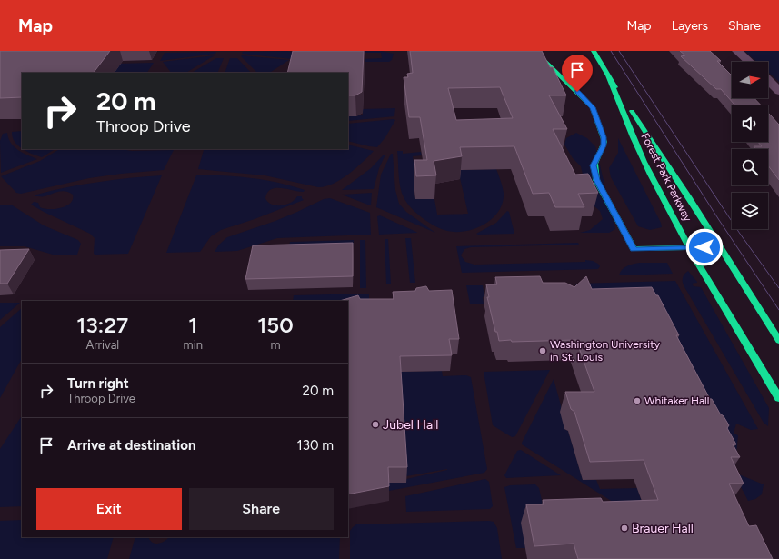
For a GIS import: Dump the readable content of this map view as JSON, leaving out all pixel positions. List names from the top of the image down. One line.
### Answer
{"streets":{"main road":["Forest Park Parkway"]},"places":["Washington University in St. Louis","Whitaker Hall","Jubel Hall","Brauer Hall"],"north":"right","page":{"header":"Map","nav":["Map","Layers","Share"],"turn":["20 m","Throop Drive"],"eta":["13:27","Arrival","1","min","150","m"],"list":[{"name":"Turn right","note":"Throop Drive","value":"20 m"},{"name":"Arrive at destination","value":"130 m"}],"buttons":["Exit","Share"]}}
